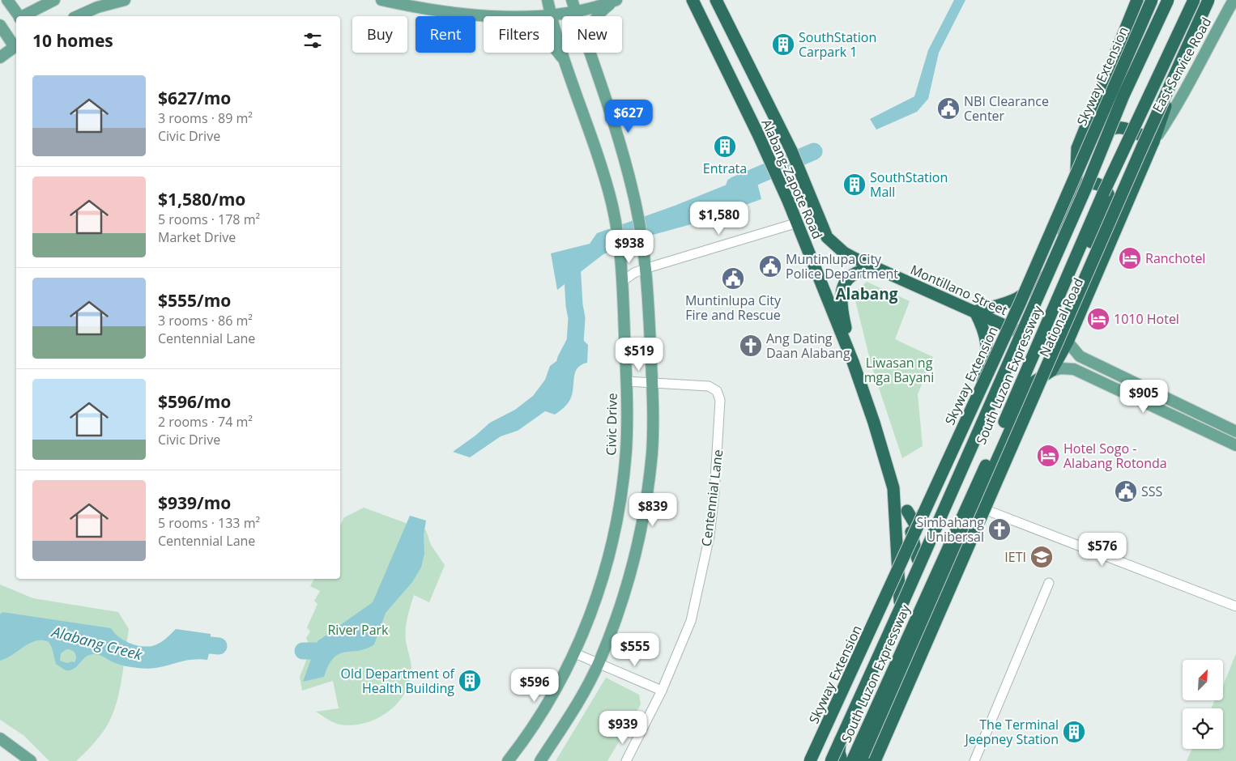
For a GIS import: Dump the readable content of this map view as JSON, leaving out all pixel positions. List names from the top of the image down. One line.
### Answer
{"streets":{"highway":["Skyway Extension","Alabang-Zapote Road","Montillano Street","National Road","South Luzon Expressway"],"main road":["East Service Road","Civic Drive"],"street":["Centennial Lane"]},"crossings":[["East Service Road","National Road"],["Alabang-Zapote Road","Montillano Street"],["Civic Drive","Centennial Lane"]],"districts":["Alabang"],"water":["Alabang Creek"],"parks":["Liwasan ng mga Bayani","River Park"],"places":{"building":["SouthStation Carpark 1","Entrata","SouthStation Mall","Old Department of Health Building","The Terminal Jeepney Station"],"public building":["NBI Clearance Center","Muntinlupa City Police Department","Muntinlupa City Fire and Rescue","SSS"],"hotel":["Ranchotel","1010 Hotel","Hotel Sogo - Alabang Rotonda"],"church":["Ang Dating Daan Alabang","Simbahang Unibersal"],"school or university":["IETI"]},"north":"top right","page":{"chip":["Buy","Rent","Filters","New"],"heading":"10 homes","list":[{"name":"$627/mo","note":"3 rooms · 89 m² · Civic Drive"},{"name":"$1,580/mo","note":"5 rooms · 178 m² · Market Drive"},{"name":"$555/mo","note":"3 rooms · 86 m² · Centennial Lane"},{"name":"$596/mo","note":"2 rooms · 74 m² · Civic Drive"},{"name":"$939/mo","note":"5 rooms · 133 m² · Centennial Lane"}],"price":["$627","$1,580","$938","$519","$905","$839","$576","$555","$596","$939"]}}
